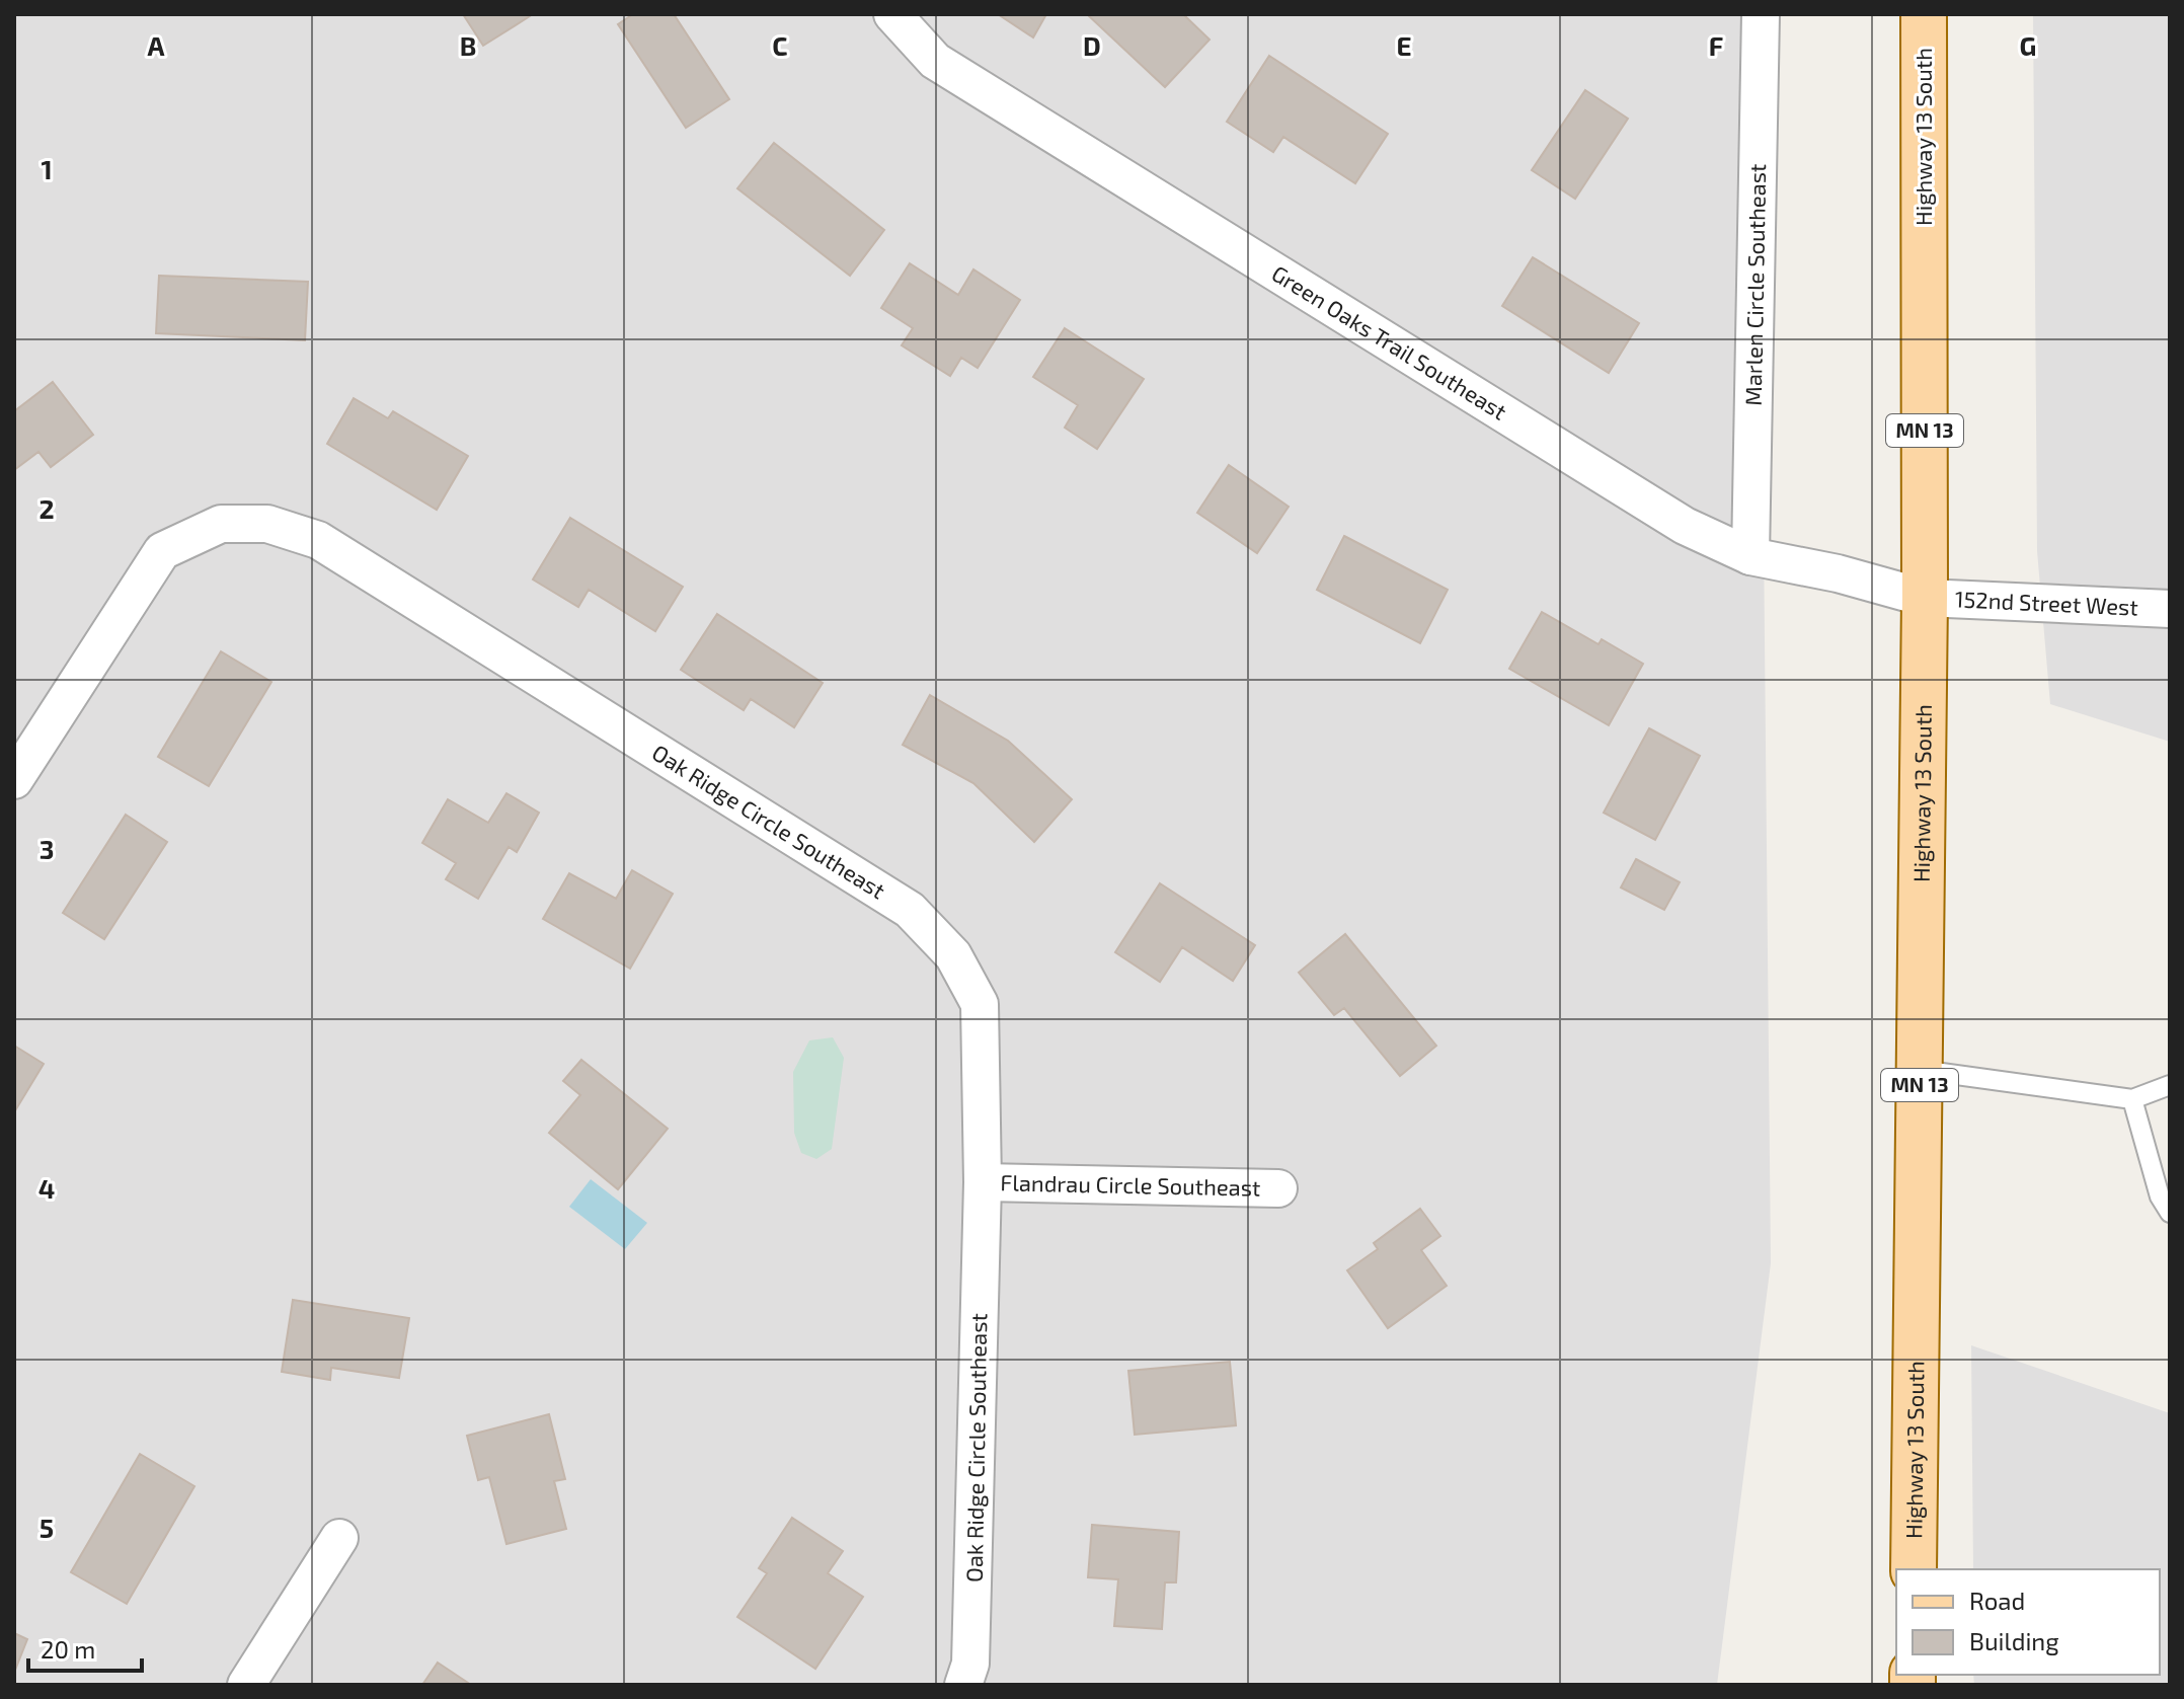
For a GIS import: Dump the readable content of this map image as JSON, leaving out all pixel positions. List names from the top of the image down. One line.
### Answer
{"streets":{"main road":["Highway 13 South","MN 13"],"street":["Marlen Circle Southeast","Green Oaks Trail Southeast","152nd Street West","Oak Ridge Circle Southeast","Flandrau Circle Southeast"]},"crossings":[["Highway 13 South","Green Oaks Trail Southeast"],["Highway 13 South","152nd Street West"],["Marlen Circle Southeast","Green Oaks Trail Southeast"],["Green Oaks Trail Southeast","152nd Street West"],["Oak Ridge Circle Southeast","Flandrau Circle Southeast"]],"legend":["Road","Building"],"scale_bar":"20 m","grid":{"columns":["A","B","C","D","E","F","G"],"rows":["1","2","3","4","5"]}}
